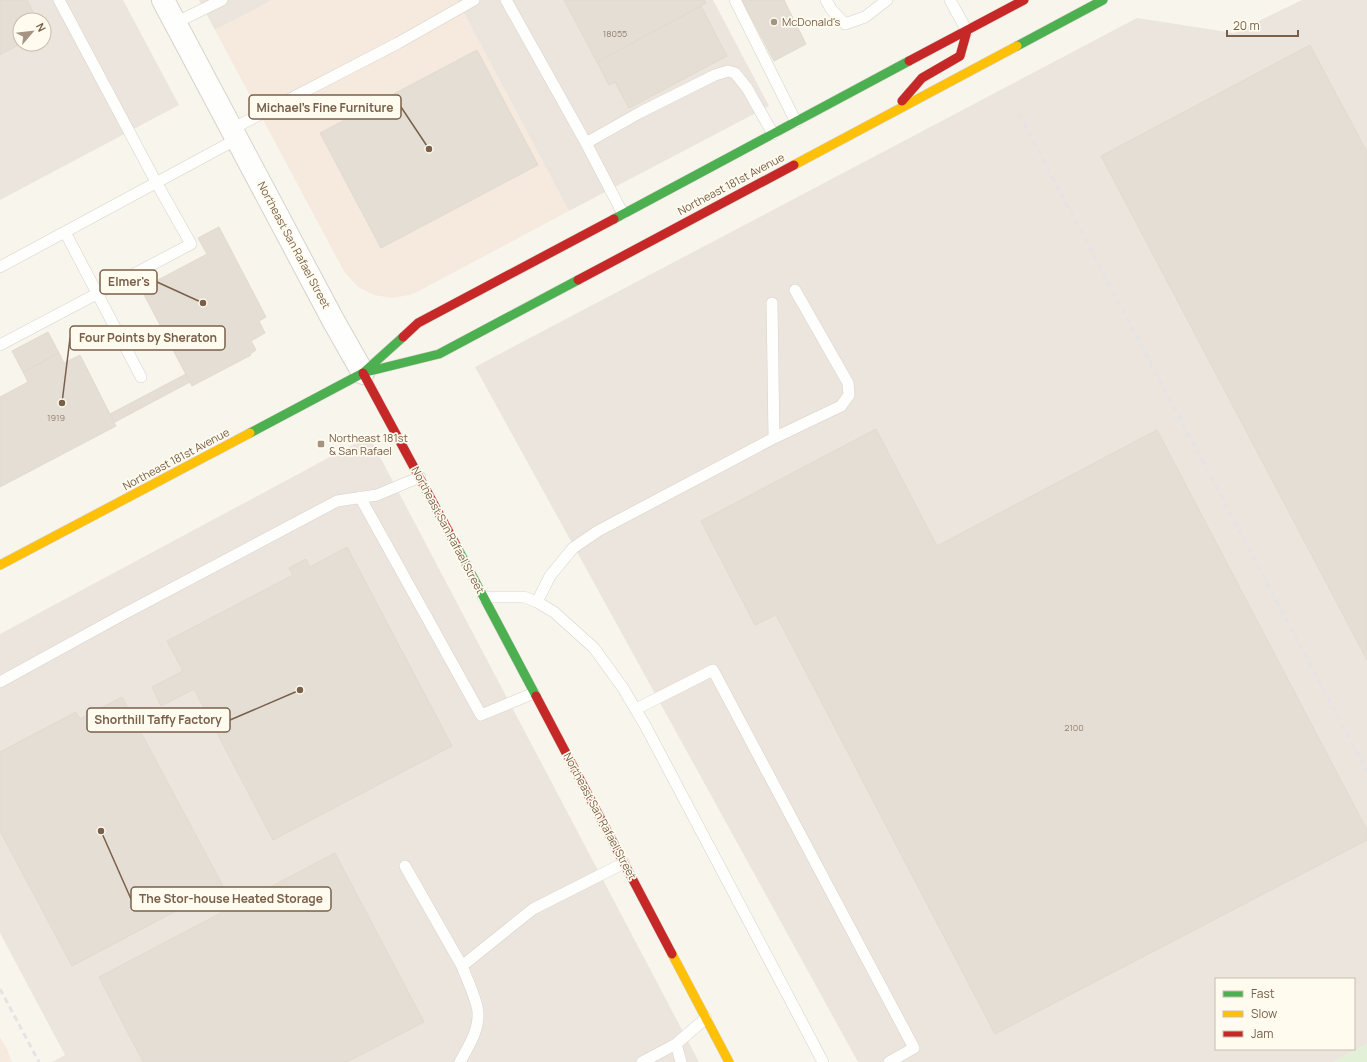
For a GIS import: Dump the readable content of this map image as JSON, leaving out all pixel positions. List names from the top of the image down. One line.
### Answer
{"streets":{"main road":["Northeast 181st Avenue","Northeast San Rafael Street"]},"crossings":[["Northeast 181st Avenue","Northeast San Rafael Street"]],"places":{"other":["McDonald's","Michael's Fine Furniture","Elmer's","Four Points by Sheraton","Shorthill Taffy Factory","The Stor-house Heated Storage"],"transit":["Northeast 181st & San Rafael"]},"house_numbers":["18055","1919","2100"],"legend":["Fast","Slow","Jam"],"scale_bar":"20 m","north":"top right"}
